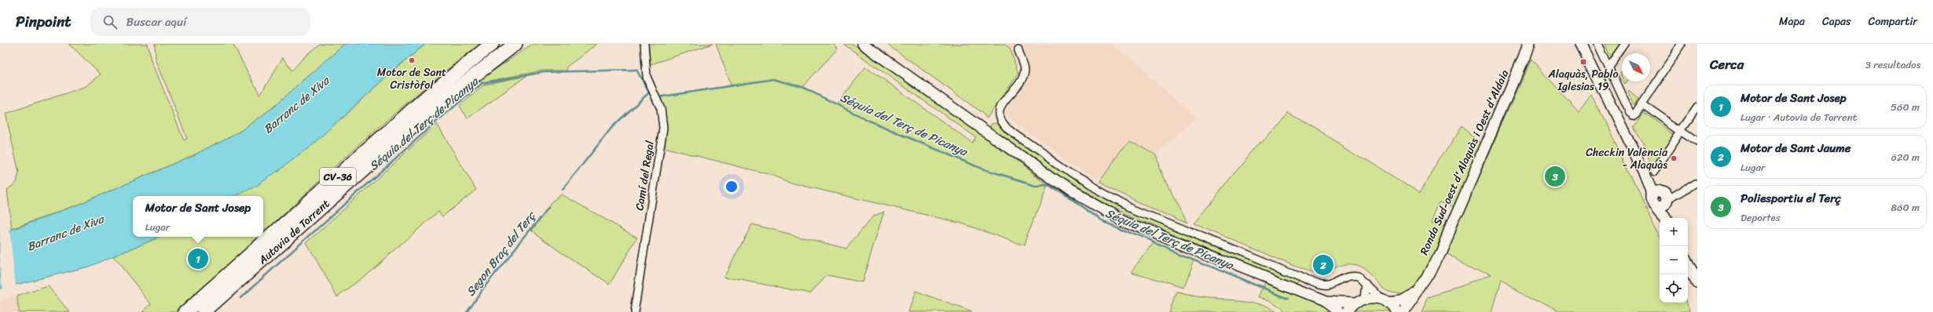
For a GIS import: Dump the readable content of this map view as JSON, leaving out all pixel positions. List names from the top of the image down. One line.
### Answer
{"streets":{"highway":["CV-36","Autovia de Torrent"],"main road":["Ronda Sud-oest d'Alaquàs i Oest d'Aldaia"],"street":["Camí del Regal"]},"water":["Barranc de Xiva","Séquia del Terç de Picanya","Segon Braç del Terç"],"places":{"other":["Motor de Sant Cristòfol","Checkin València - Alaquàs"],"transit":["Alaquàs, Pablo Iglesias 19"]},"north":"bottom right","page":{"header":"Pinpoint","search":"Buscar aquí","nav":["Mapa","Capas","Compartir"],"heading":["Cerca","3 resultados"],"list":[{"mark":"1","name":"Motor de Sant Josep","note":"Lugar · Autovia de Torrent","value":"560 m"},{"mark":"2","name":"Motor de Sant Jaume","note":"Lugar","value":"620 m"},{"mark":"3","name":"Poliesportiu el Terç","note":"Deportes","value":"860 m"}],"pins":["3","1","2"],"popup":["Motor de Sant Josep","Lugar"],"map_buttons":["+","−"]}}
